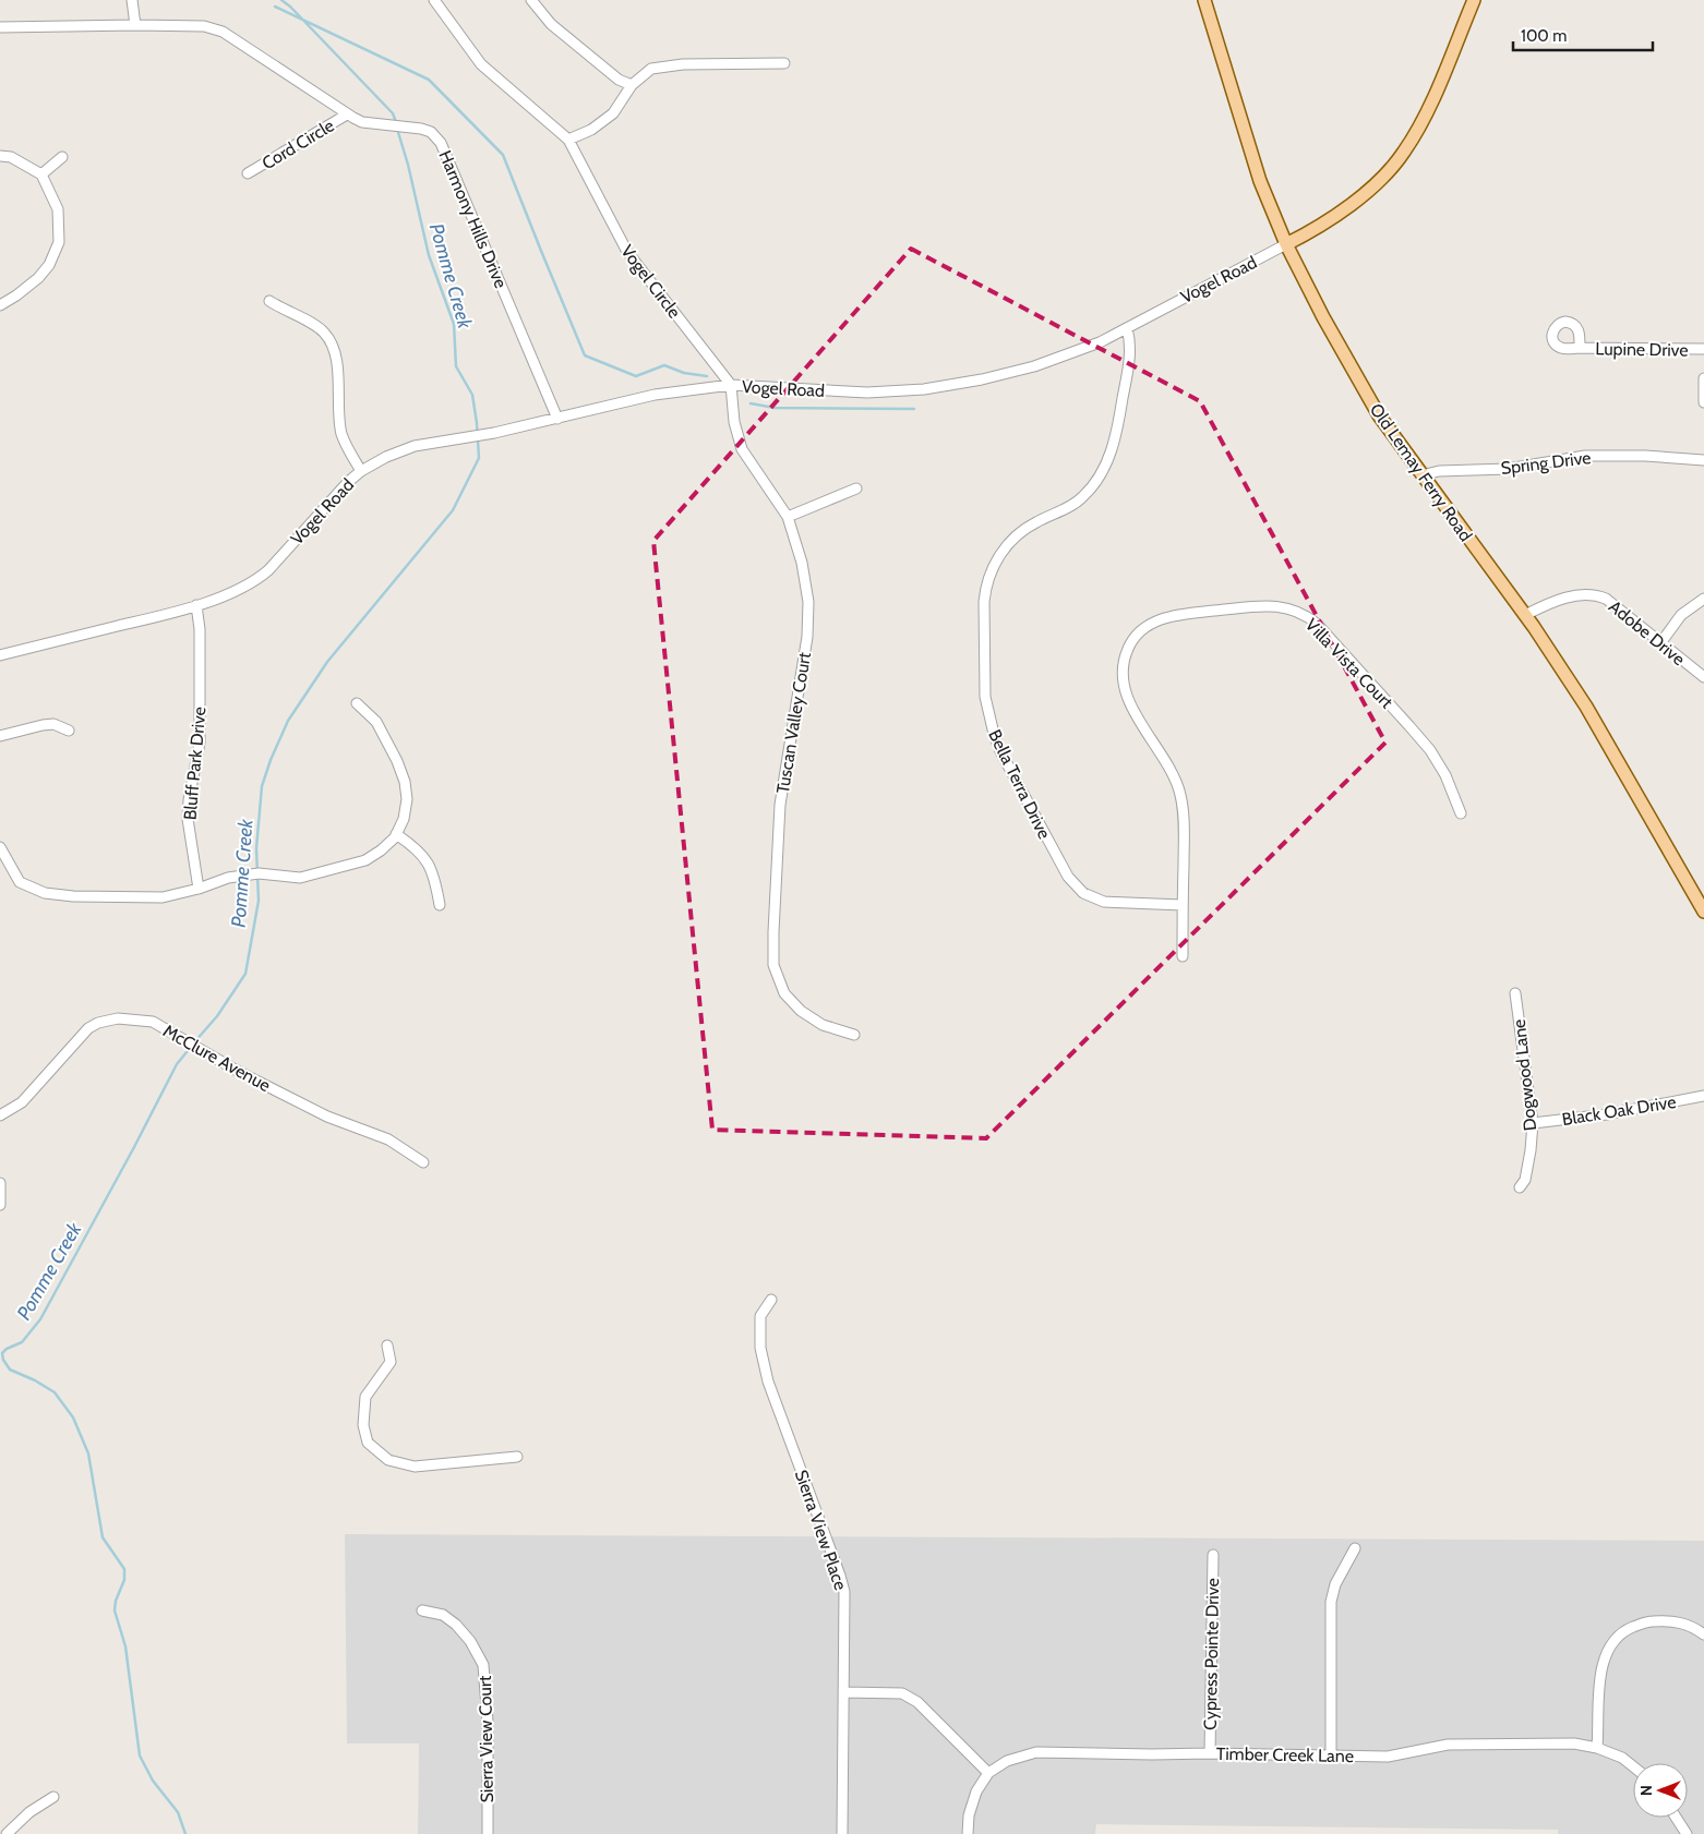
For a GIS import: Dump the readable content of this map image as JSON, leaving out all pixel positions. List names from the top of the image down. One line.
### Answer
{"streets":{"main road":["Vogel Road","Old Lemay Ferry Road"],"street":["Cord Circle","Harmony Hills Drive","Vogel Circle","Lupine Drive","Spring Drive","Adobe Drive","Villa Vista Court","Tuscan Valley Court","Bluff Park Drive","Bella Terra Drive","McClure Avenue","Dogwood Lane","Black Oak Drive","Sierra View Place","Cypress Pointe Drive","Sierra View Court","Timber Creek Lane"]},"crossings":[["Cord Circle","Harmony Hills Drive"],["Harmony Hills Drive","Vogel Road"],["Vogel Road","Vogel Circle"],["Vogel Road","Old Lemay Ferry Road"],["Vogel Road","Tuscan Valley Court"],["Vogel Road","Bluff Park Drive"],["Vogel Road","Bella Terra Drive"],["Vogel Circle","Tuscan Valley Court"],["Spring Drive","Old Lemay Ferry Road"],["Old Lemay Ferry Road","Adobe Drive"],["Villa Vista Court","Bella Terra Drive"],["Dogwood Lane","Black Oak Drive"],["Cypress Pointe Drive","Timber Creek Lane"]],"water":["Pomme Creek"],"scale_bar":"100 m","north":"left"}
